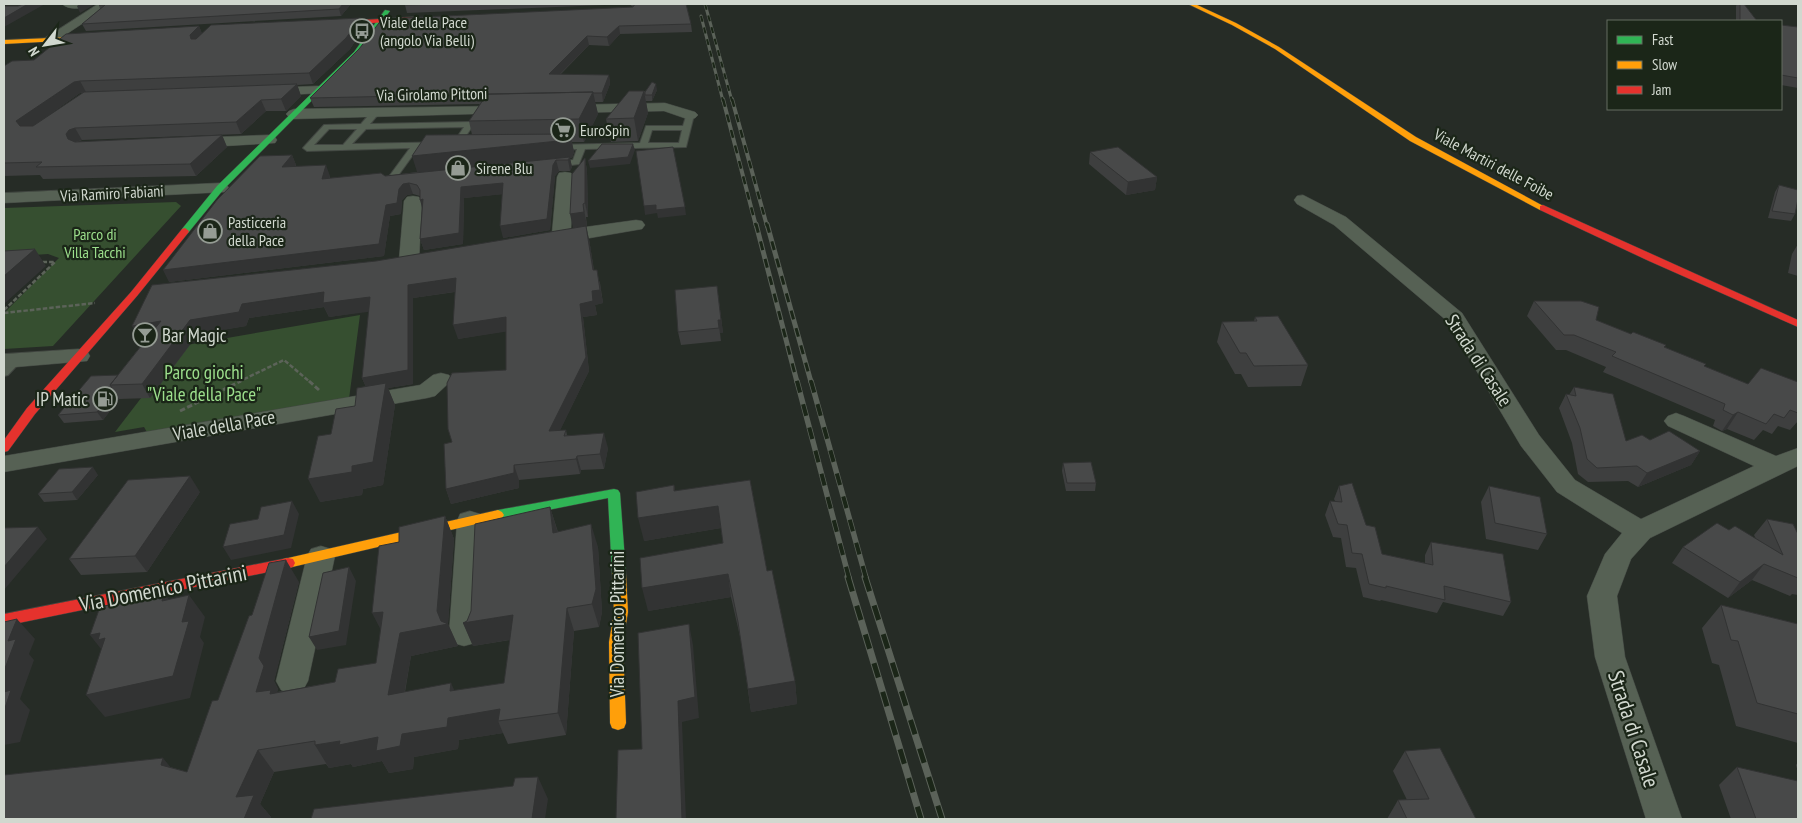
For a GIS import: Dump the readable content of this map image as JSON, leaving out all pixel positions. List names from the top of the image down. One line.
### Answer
{"streets":{"street":["Via Girolamo Pittoni","Viale Martiri delle Foibe","Via Ramiro Fabiani","Strada di Casale","Viale della Pace","Via Domenico Pittarini"]},"parks":["Parco di Villa Tacchi","Parco giochi \"Viale della Pace\""],"places":{"bus stop":["Viale della Pace (angolo Via Belli)"],"supermarket":["EuroSpin"],"shop":["Sirene Blu","Pasticceria della Pace"],"bar":["Bar Magic"],"fuel station":["IP Matic"]},"legend":["Fast","Slow","Jam"],"north":"bottom left"}
